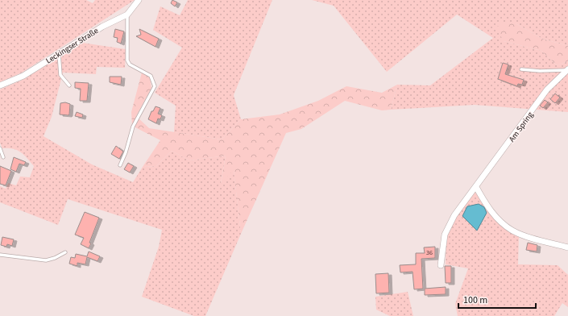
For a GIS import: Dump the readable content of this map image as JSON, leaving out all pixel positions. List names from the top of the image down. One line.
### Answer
{"streets":{"street":["Leckingser Straße","Am Spring"]},"house_numbers":["36"],"scale_bar":"100 m"}
